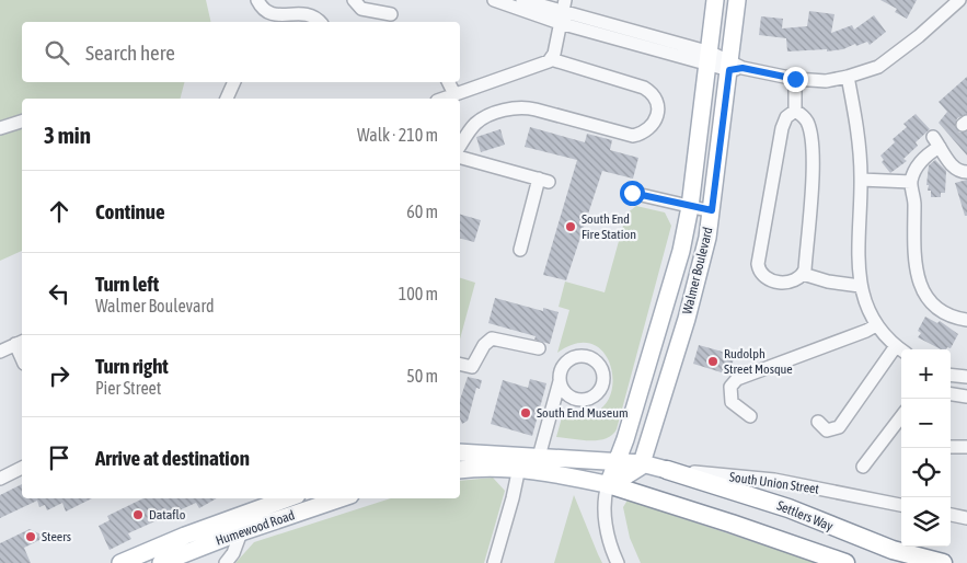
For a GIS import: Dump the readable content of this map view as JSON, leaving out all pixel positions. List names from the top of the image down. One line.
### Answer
{"streets":{"highway":["Settlers Way"],"main road":["Walmer Boulevard","South Union Street","Humewood Road"]},"crossings":[["Walmer Boulevard","South Union Street"],["South Union Street","Settlers Way"]],"places":["South End Fire Station","Rudolph Street Mosque","South End Museum","Dataflo","Steers"],"page":{"search":"Search here","heading":["3 min","Walk · 210 m"],"list":[["Continue","60 m"],["Turn left","Walmer Boulevard","100 m"],["Turn right","Pier Street","50 m"],"Arrive at destination"],"map_buttons":["+","−"]}}
